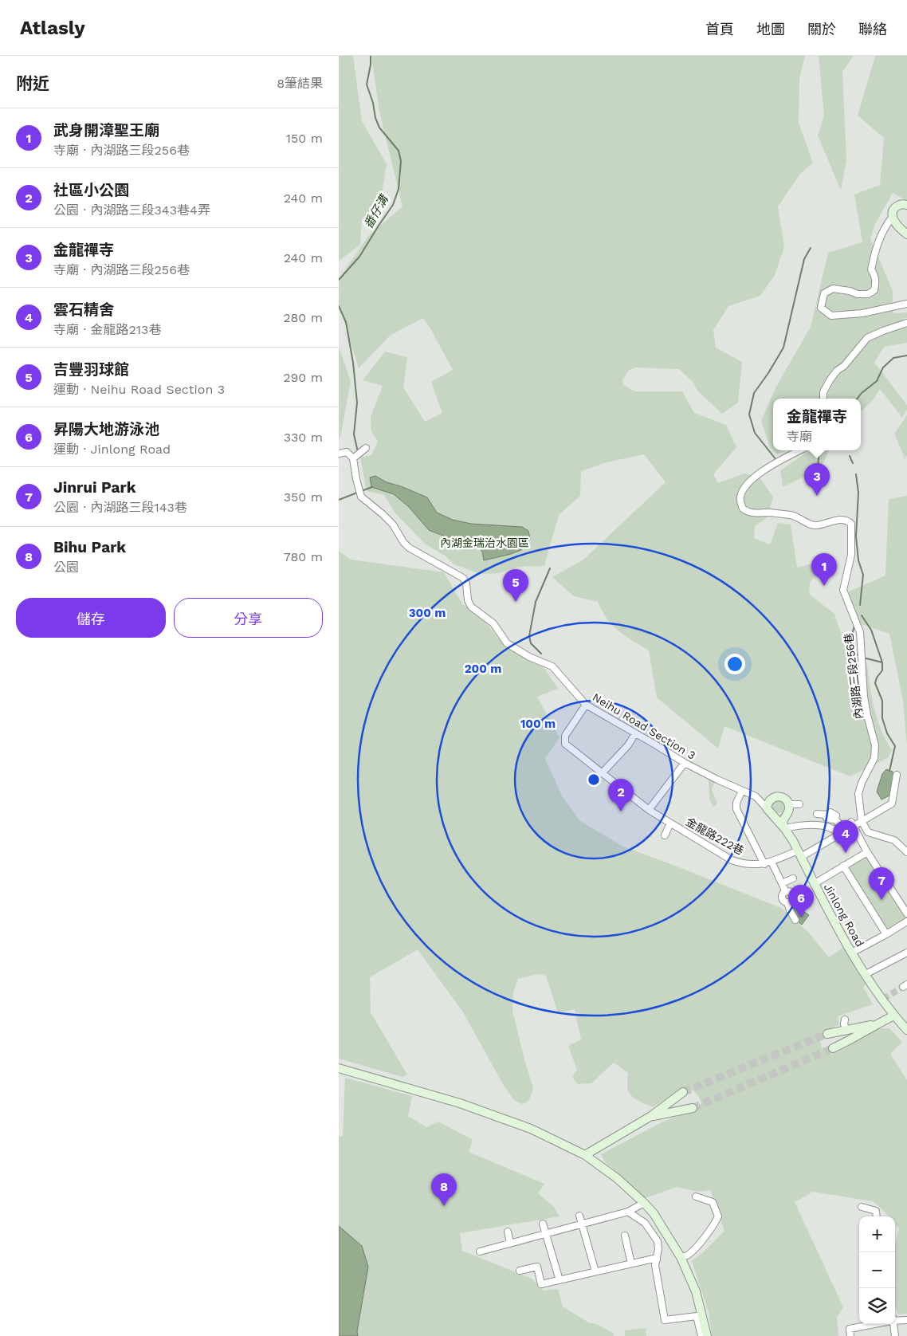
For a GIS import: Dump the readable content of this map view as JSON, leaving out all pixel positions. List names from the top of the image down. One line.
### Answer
{"streets":{"street":["內湖路三段256巷","Neihu Road Section 3","金龍路222巷","Jinlong Road"]},"crossings":[["內湖路三段256巷","金龍路222巷"],["Neihu Road Section 3","金龍路222巷"],["Neihu Road Section 3","Jinlong Road"],["金龍路222巷","Jinlong Road"]],"water":["番仔溝"],"parks":["內湖金瑞治水園區"],"page":{"header":"Atlasly","nav":["首頁","地圖","關於","聯絡"],"heading":["附近","8筆結果"],"list":[{"mark":"1","name":"武身開漳聖王廟","note":"寺廟 · 內湖路三段256巷","value":"150 m"},{"mark":"2","name":"社區小公園","note":"公園 · 內湖路三段343巷4弄","value":"240 m"},{"mark":"3","name":"金龍禪寺","note":"寺廟 · 內湖路三段256巷","value":"240 m"},{"mark":"4","name":"雲石精舍","note":"寺廟 · 金龍路213巷","value":"280 m"},{"mark":"5","name":"吉豐羽球館","note":"運動 · Neihu Road Section 3","value":"290 m"},{"mark":"6","name":"昇陽大地游泳池","note":"運動 · Jinlong Road","value":"330 m"},{"mark":"7","name":"Jinrui Park","note":"公園 · 內湖路三段143巷","value":"350 m"},{"mark":"8","name":"Bihu Park","note":"公園","value":"780 m"}],"popup":["金龍禪寺","寺廟"],"pins":["3","1","5","2","4","7","6","8"],"buttons":["儲存","分享"],"map_buttons":["+","−"]},"rings":["300 m","200 m","100 m"]}
